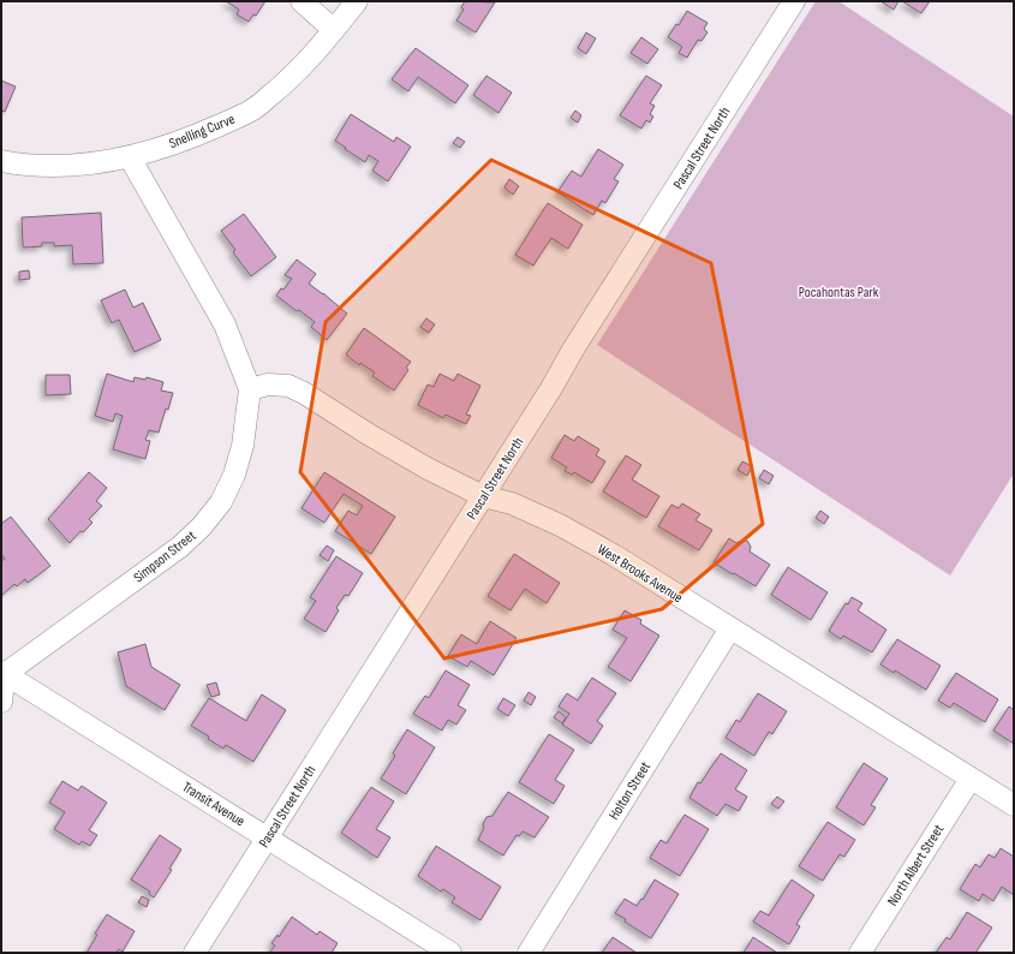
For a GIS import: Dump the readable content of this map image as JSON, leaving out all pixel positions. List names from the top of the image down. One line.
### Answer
{"streets":{"street":["Snelling Curve","Pascal Street North","Simpson Street","West Brooks Avenue","Holton Street","Transit Avenue","North Albert Street"]},"crossings":[["Snelling Curve","Simpson Street"],["Pascal Street North","West Brooks Avenue"],["Pascal Street North","Transit Avenue"],["Simpson Street","West Brooks Avenue"],["Simpson Street","Transit Avenue"],["West Brooks Avenue","Holton Street"],["West Brooks Avenue","North Albert Street"]],"parks":["Pocahontas Park"]}
